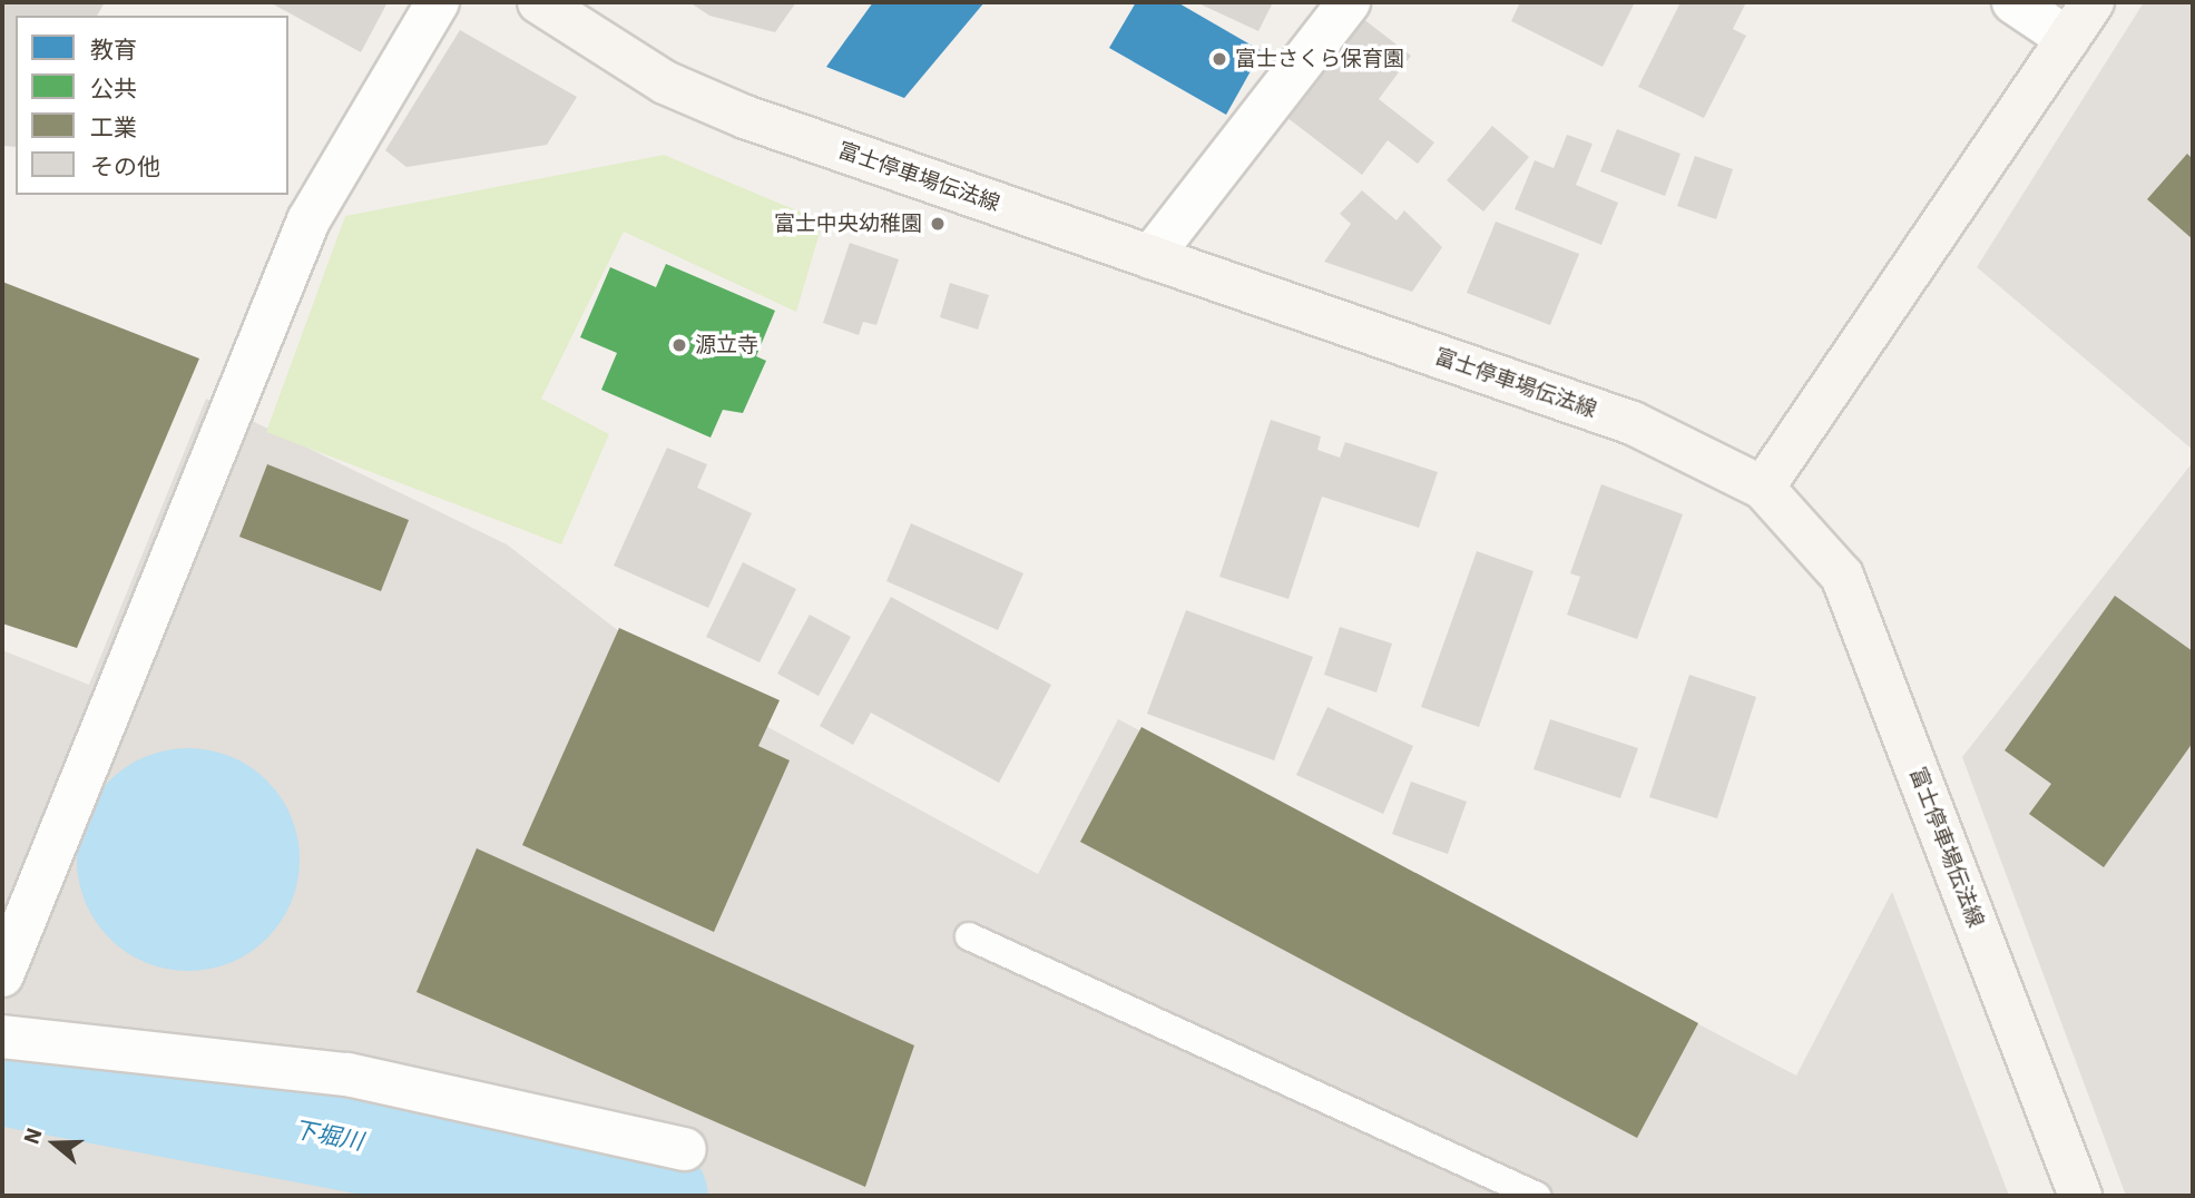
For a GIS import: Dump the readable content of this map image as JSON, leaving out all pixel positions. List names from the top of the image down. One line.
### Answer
{"streets":{"main road":["富士停車場伝法線"]},"water":["下堀川"],"places":["富士さくら保育園","富士中央幼稚園","源立寺"],"legend":["教育","公共","工業","その他"],"north":"left"}
